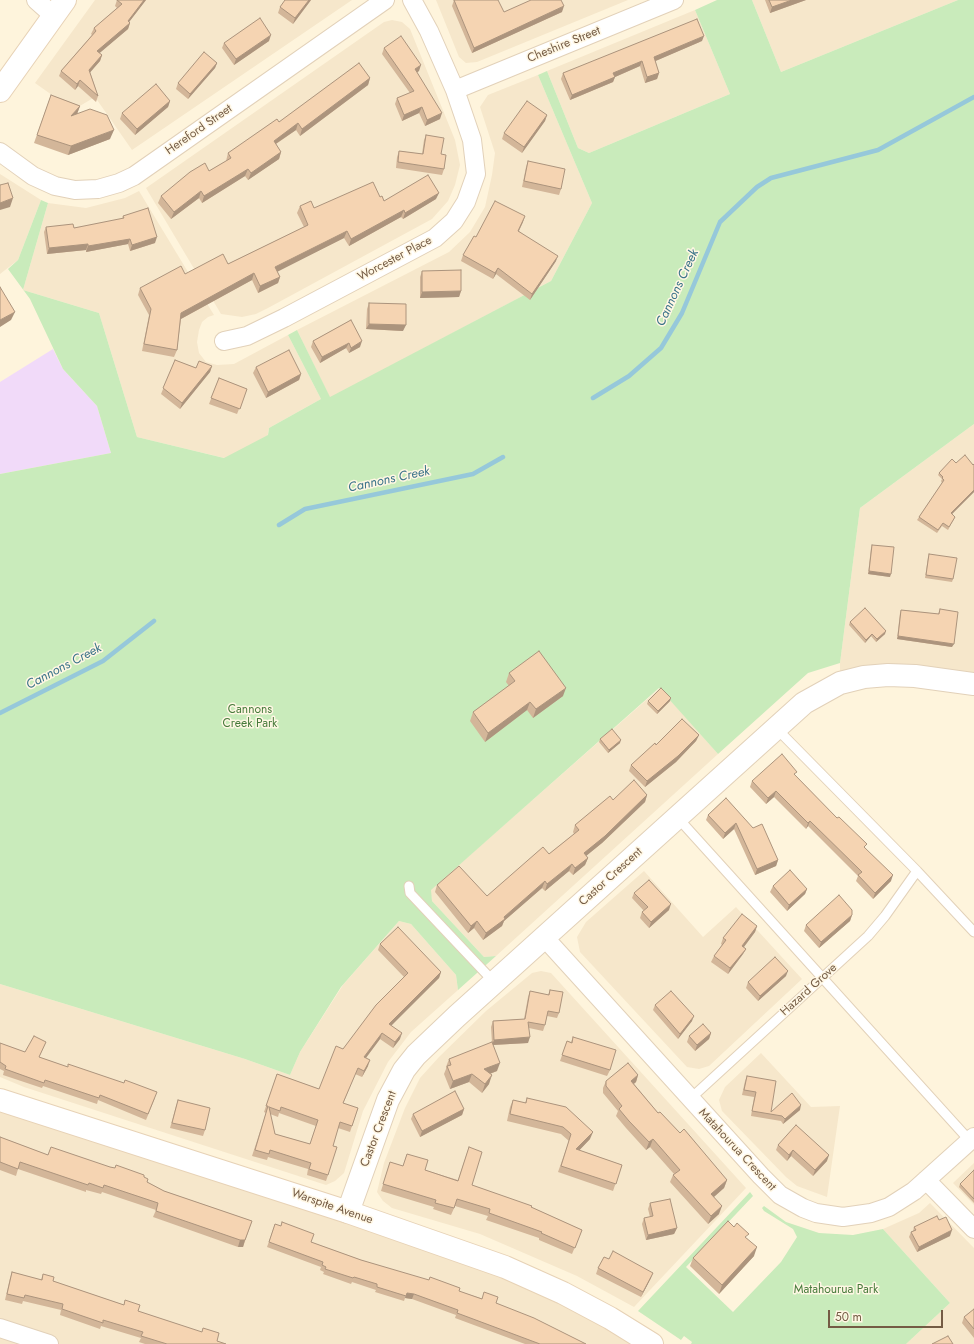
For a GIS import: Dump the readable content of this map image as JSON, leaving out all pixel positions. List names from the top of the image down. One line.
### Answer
{"streets":{"street":["Cheshire Street","Hereford Street","Worcester Place","Castor Crescent","Matahourua Crescent","Warspite Avenue"],"lane":["Hazard Grove"]},"crossings":[["Cheshire Street","Worcester Place"],["Castor Crescent","Matahourua Crescent"],["Castor Crescent","Warspite Avenue"],["Hazard Grove","Matahourua Crescent"]],"water":["Cannons Creek"],"parks":["Cannons Creek Park","Matahourua Park"],"scale_bar":"50 m"}
